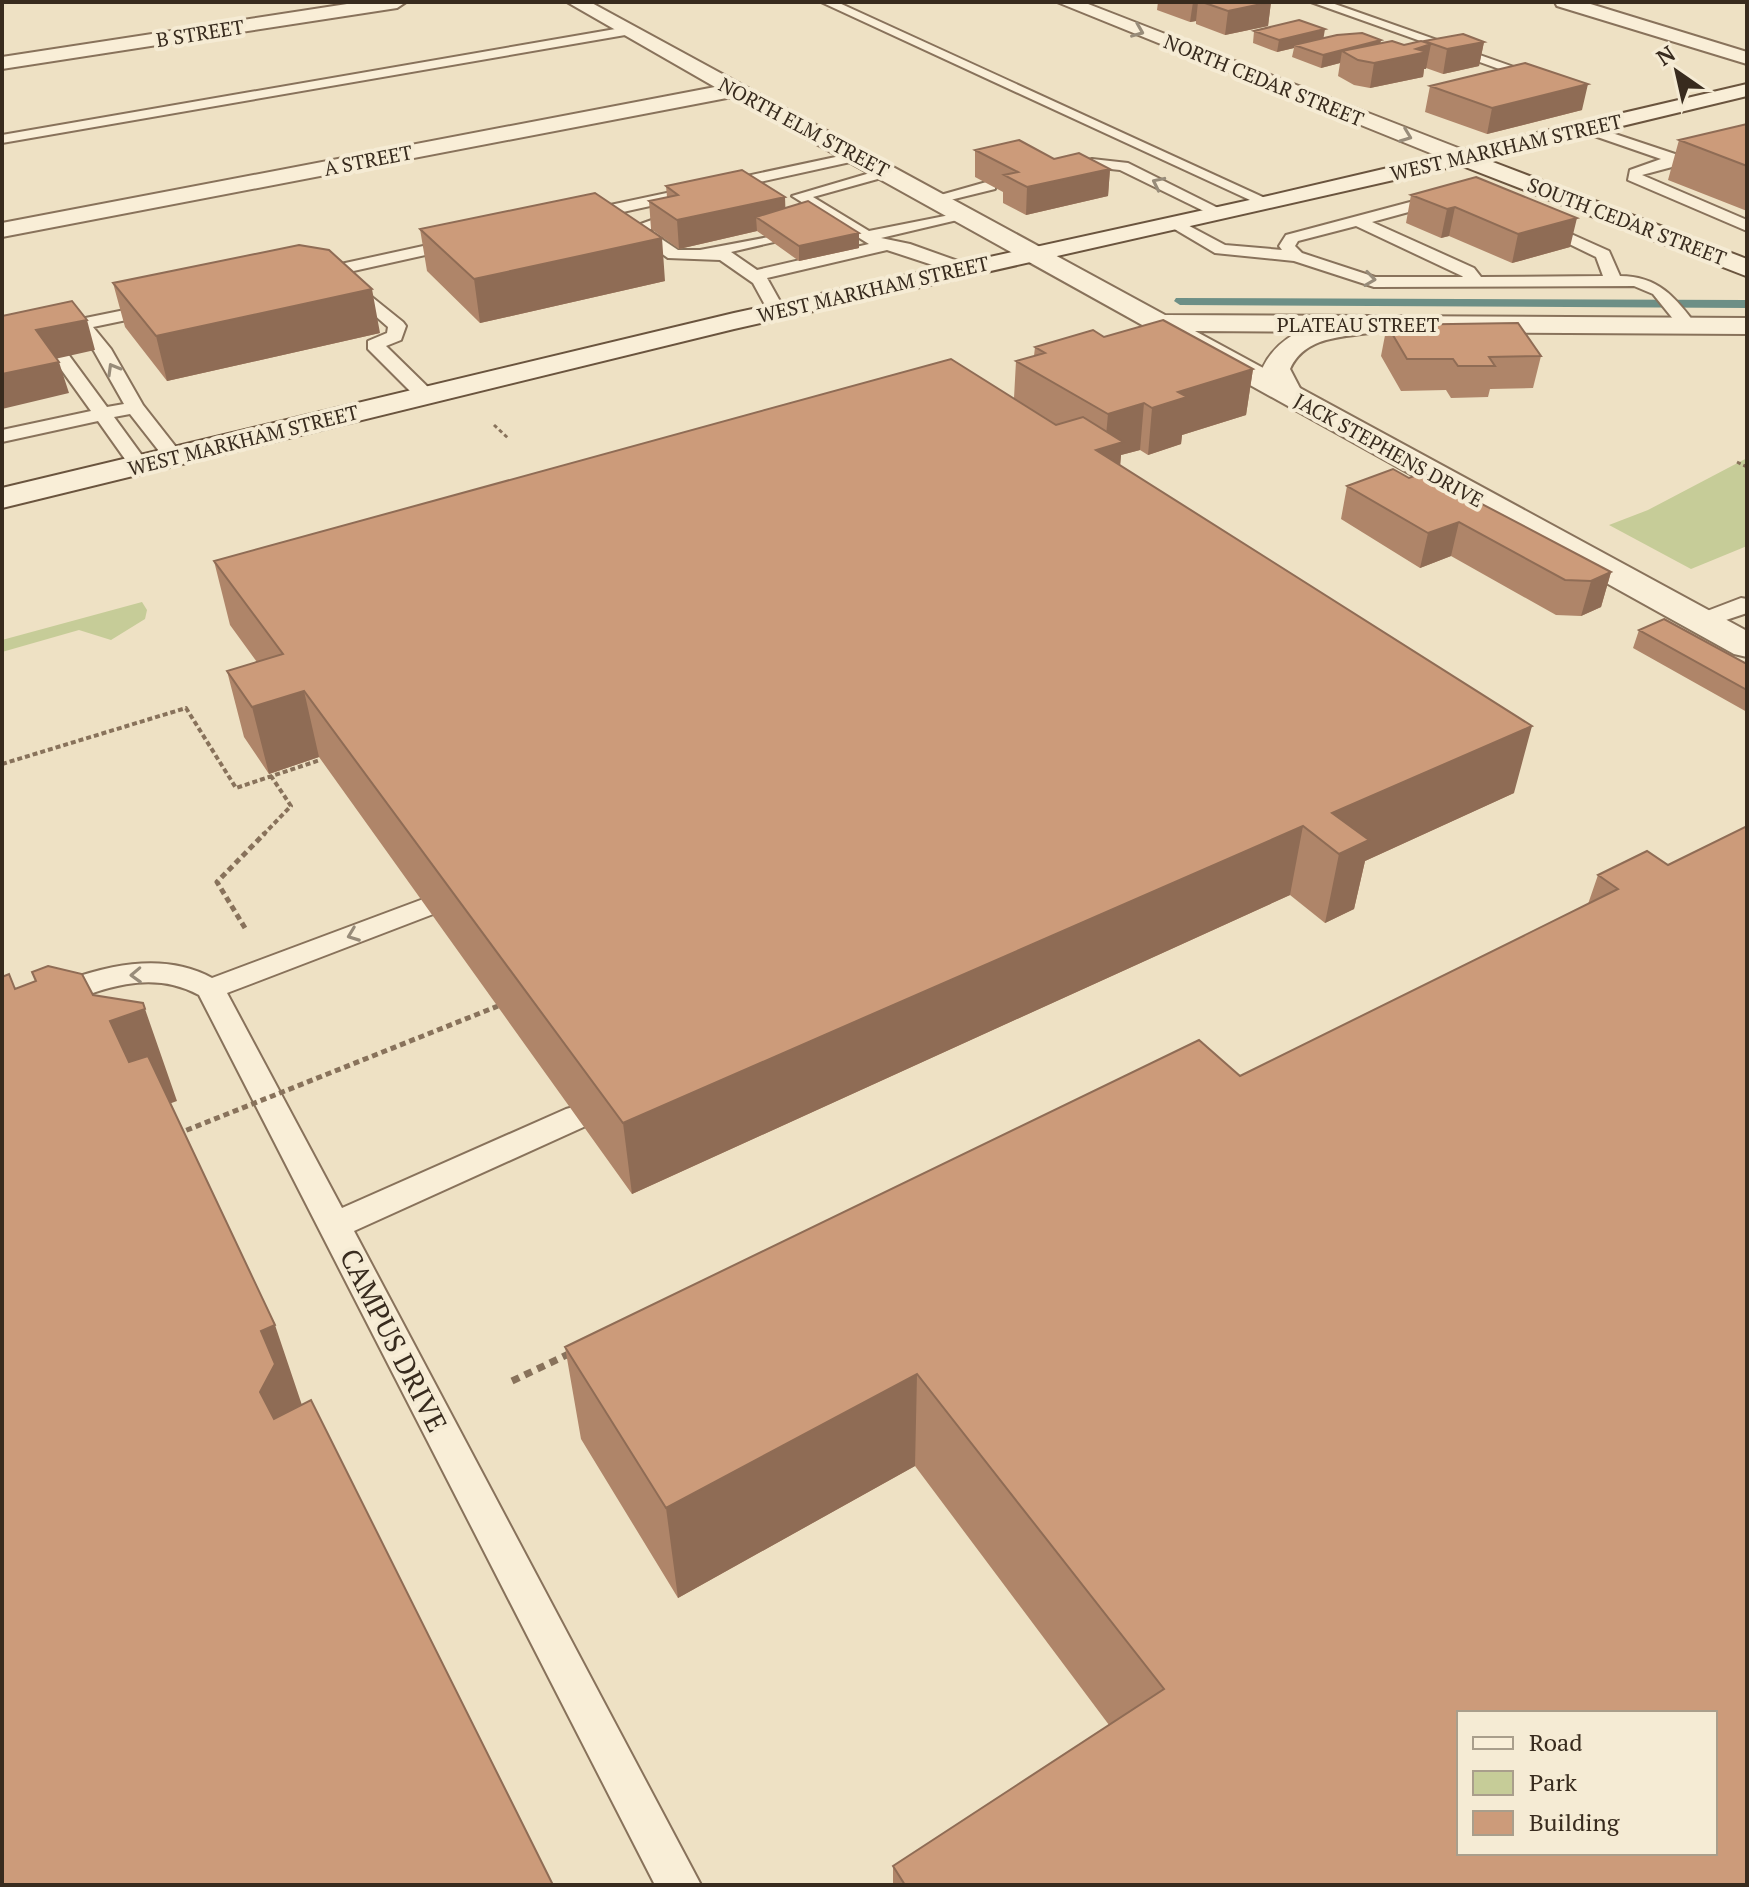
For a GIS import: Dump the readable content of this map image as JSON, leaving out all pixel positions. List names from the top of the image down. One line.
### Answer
{"streets":{"street":["B STREET","NORTH CEDAR STREET","NORTH ELM STREET","WEST MARKHAM STREET","A STREET","SOUTH CEDAR STREET","PLATEAU STREET","JACK STEPHENS DRIVE"],"lane":["CAMPUS DRIVE"]},"crossings":[["NORTH CEDAR STREET","WEST MARKHAM STREET"],["NORTH CEDAR STREET","SOUTH CEDAR STREET"],["NORTH ELM STREET","WEST MARKHAM STREET"],["NORTH ELM STREET","A STREET"],["NORTH ELM STREET","JACK STEPHENS DRIVE"],["WEST MARKHAM STREET","SOUTH CEDAR STREET"],["WEST MARKHAM STREET","JACK STEPHENS DRIVE"],["PLATEAU STREET","JACK STEPHENS DRIVE"]],"one_way":["NORTH CEDAR STREET"],"legend":["Road","Park","Building"],"north":"top left"}
